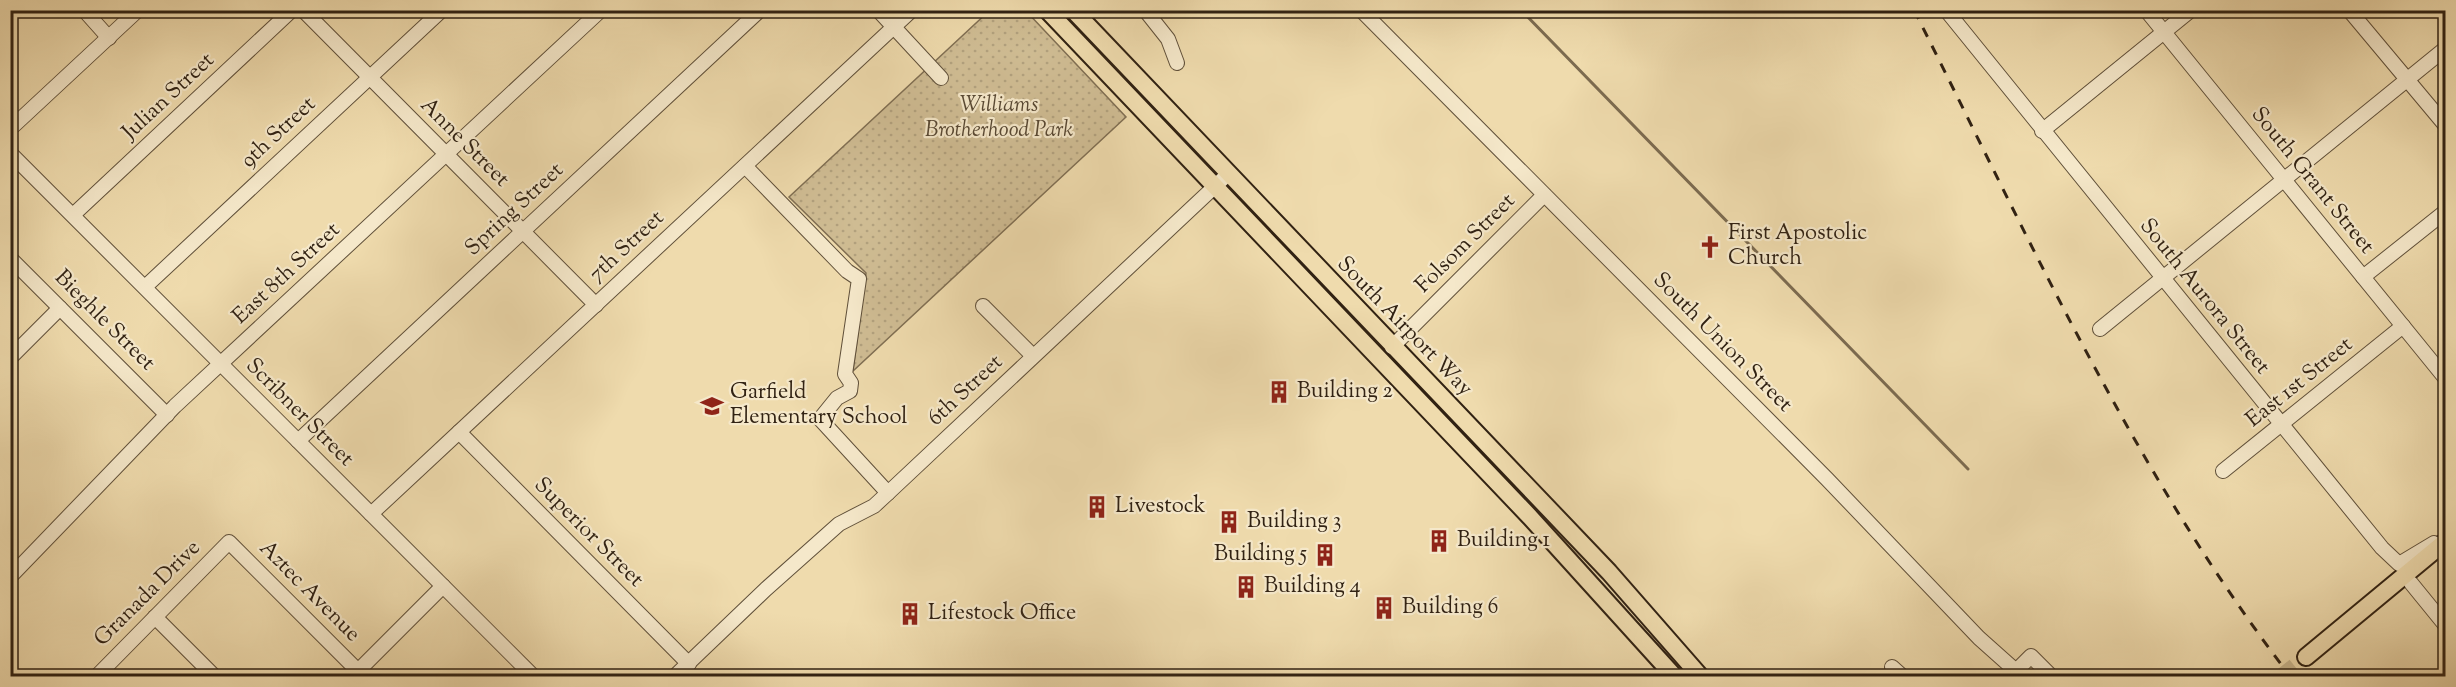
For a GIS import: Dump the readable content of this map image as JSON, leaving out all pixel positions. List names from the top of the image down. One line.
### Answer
{"streets":{"main road":["South Airport Way"],"street":["Julian Street","9th Street","Anne Street","South Grant Street","Spring Street","Folsom Street","7th Street","East 8th Street","South Aurora Street","Bieghle Street","South Union Street","East 1st Street","6th Street","Scribner Street","Superior Street","Aztec Avenue","Granada Drive"]},"crossings":[["Julian Street","Scribner Street"],["9th Street","Anne Street"],["9th Street","Scribner Street"],["Anne Street","Spring Street"],["Anne Street","7th Street"],["Anne Street","East 8th Street"],["South Grant Street","East 1st Street"],["Spring Street","Scribner Street"],["Folsom Street","South Airport Way"],["Folsom Street","South Union Street"],["7th Street","Scribner Street"],["7th Street","Superior Street"],["East 8th Street","Bieghle Street"],["East 8th Street","Scribner Street"],["South Aurora Street","East 1st Street"],["South Airport Way","6th Street"],["6th Street","Superior Street"],["Scribner Street","Aztec Avenue"],["Aztec Avenue","Granada Drive"]],"parks":["Williams Brotherhood Park"],"places":{"church":["First Apostolic Church"],"building":["Building 2","Livestock","Building 3","Building 1","Building 5","Building 4","Building 6","Lifestock Office"],"school or university":["Garfield Elementary School"]}}
